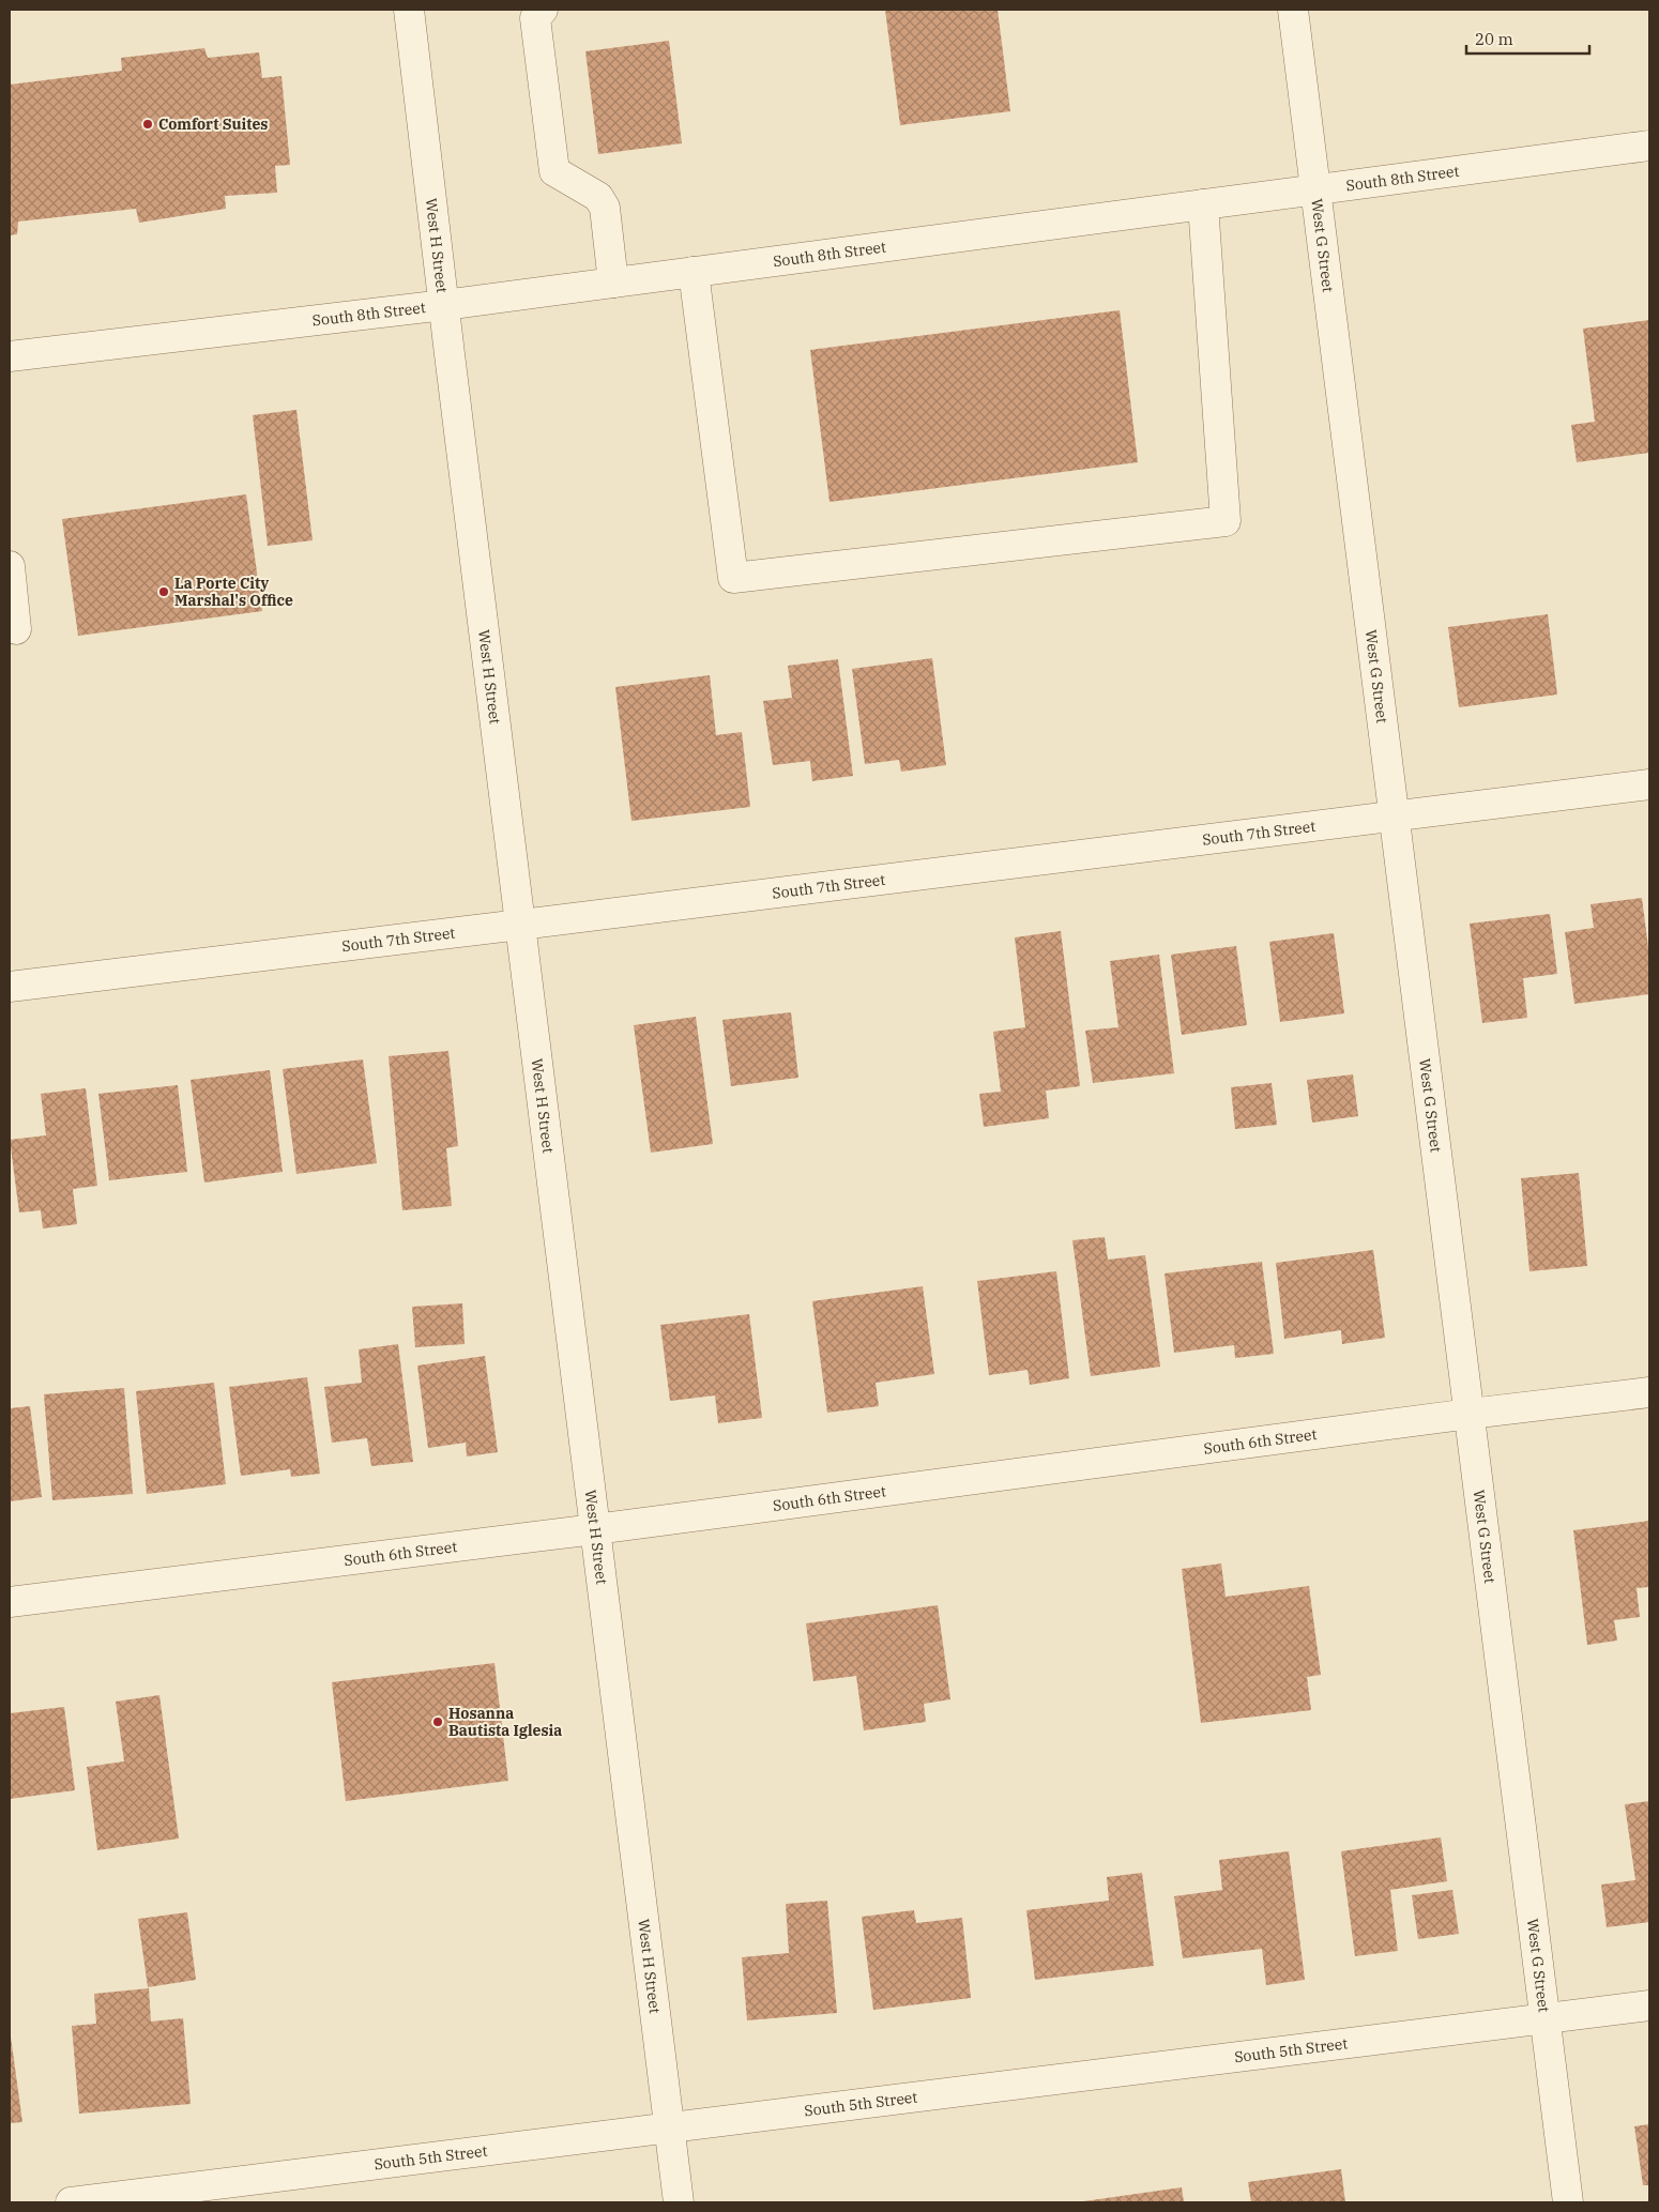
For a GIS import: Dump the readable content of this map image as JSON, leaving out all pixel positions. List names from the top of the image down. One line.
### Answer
{"streets":{"street":["South 8th Street","West H Street","West G Street","South 7th Street","South 6th Street","South 5th Street"]},"crossings":[["South 8th Street","West H Street"],["South 8th Street","West G Street"],["West H Street","South 7th Street"],["West H Street","South 6th Street"],["West H Street","South 5th Street"],["West G Street","South 7th Street"],["West G Street","South 6th Street"],["West G Street","South 5th Street"]],"places":["Comfort Suites","La Porte City Marshal's Office","Hosanna Bautista Iglesia"],"scale_bar":"20 m"}
